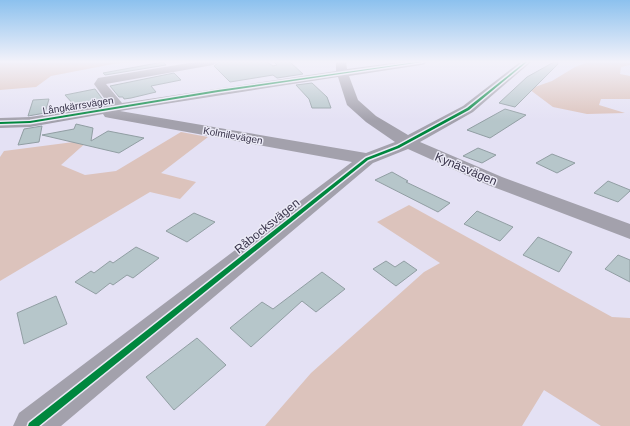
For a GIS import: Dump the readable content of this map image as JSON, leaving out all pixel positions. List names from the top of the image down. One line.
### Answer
{"streets":{"street":["Långkärrsvägen","Kolmilevägen","Kynäsvägen","Råbocksvägen"]},"crossings":[["Långkärrsvägen","Kolmilevägen"],["Kolmilevägen","Råbocksvägen"],["Kynäsvägen","Råbocksvägen"]]}
